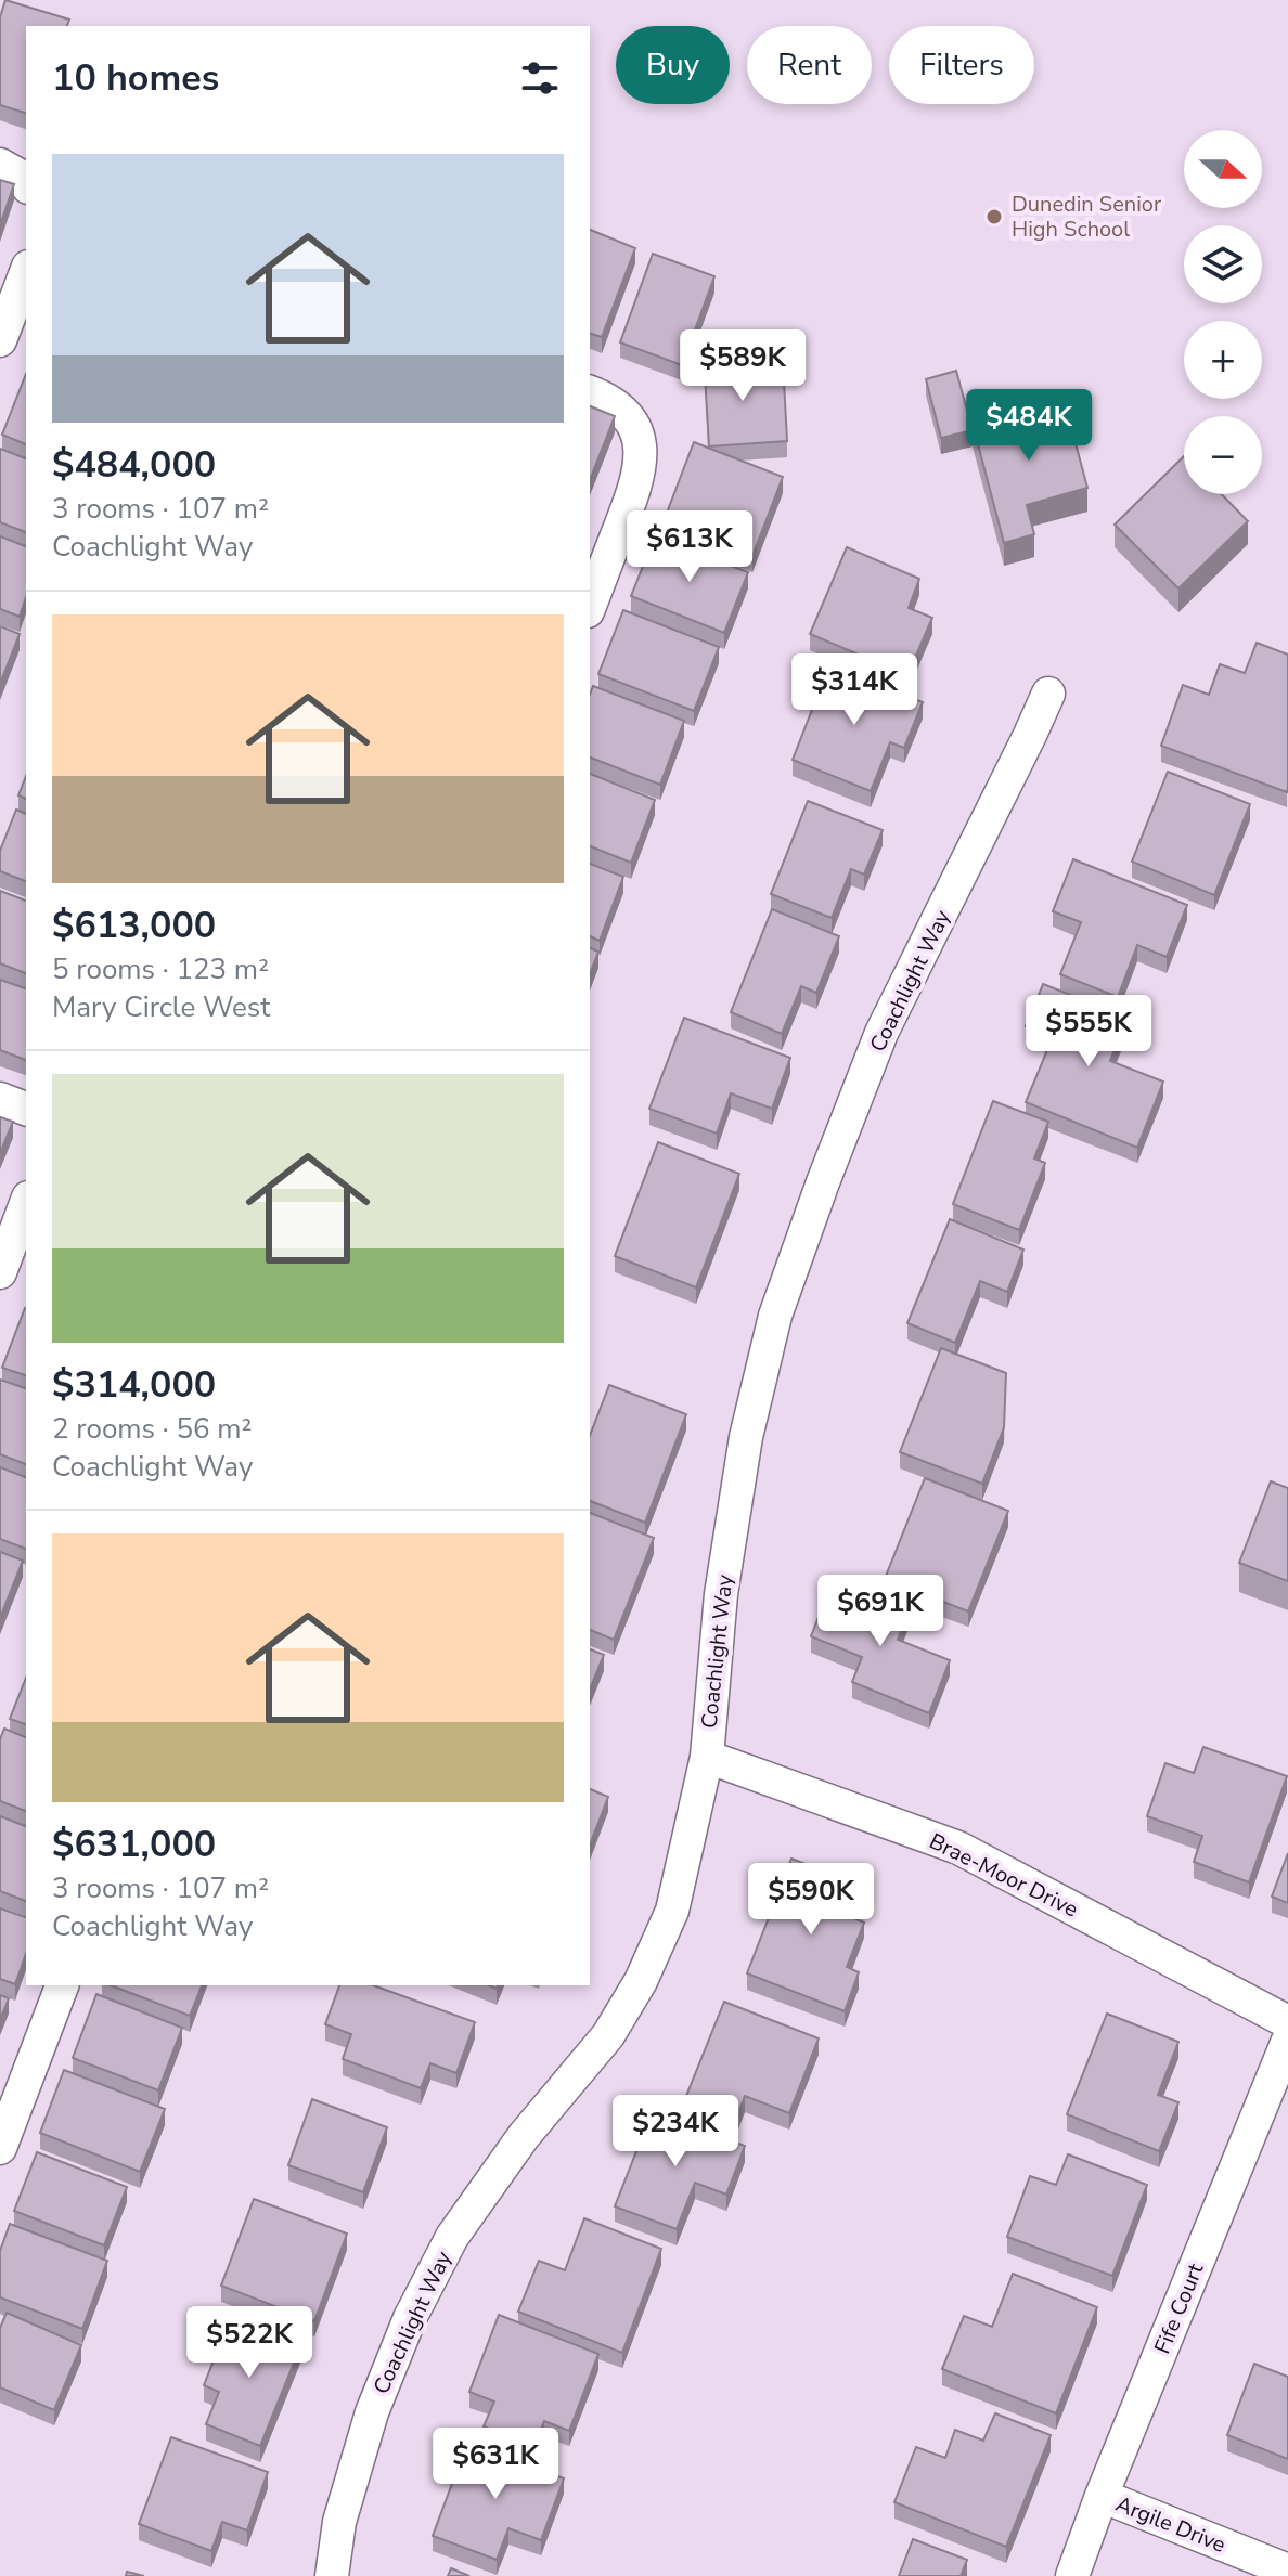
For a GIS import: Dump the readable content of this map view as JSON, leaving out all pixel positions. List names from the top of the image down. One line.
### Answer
{"streets":{"street":["Coachlight Way","Brae-Moor Drive","Fife Court","Argile Drive"]},"crossings":[["Coachlight Way","Brae-Moor Drive"],["Fife Court","Argile Drive"]],"places":["Dunedin Senior High School"],"north":"right","page":{"chip":["Buy","Rent","Filters"],"heading":"10 homes","map_buttons":["+","−"],"list":[{"name":"$484,000","note":"3 rooms · 107 m² · Coachlight Way"},{"name":"$613,000","note":"5 rooms · 123 m² · Mary Circle West"},{"name":"$314,000","note":"2 rooms · 56 m² · Coachlight Way"},{"name":"$631,000","note":"3 rooms · 107 m² · Coachlight Way"}],"price":["$589K","$484K","$613K","$314K","$555K","$691K","$590K","$234K","$522K","$631K"]}}
